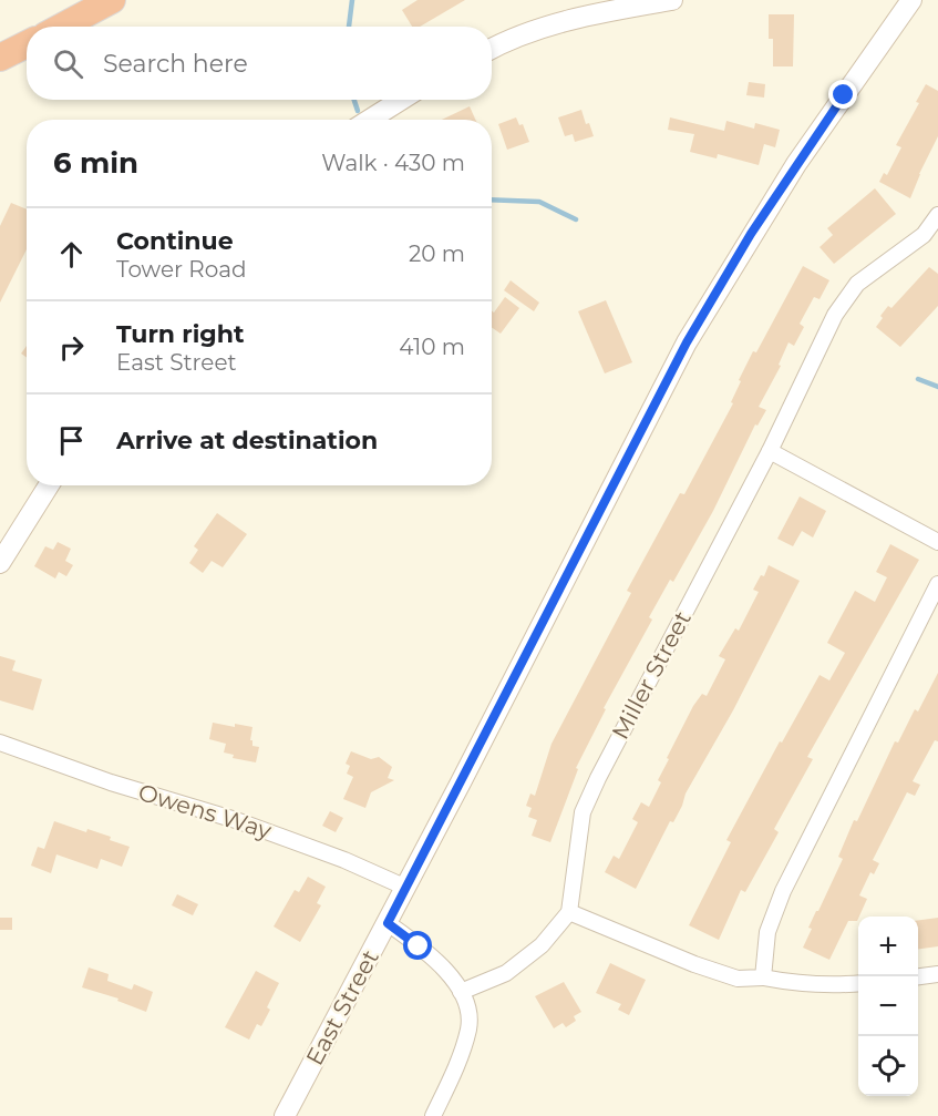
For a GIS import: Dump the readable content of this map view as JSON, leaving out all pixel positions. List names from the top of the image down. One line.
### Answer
{"streets":{"main road":["East Street"],"street":["Miller Street","Owens Way"]},"crossings":[["Owens Way","East Street"]],"page":{"search":"Search here","heading":["6 min","Walk · 430 m"],"list":[["Continue","Tower Road","20 m"],["Turn right","East Street","410 m"],"Arrive at destination"],"map_buttons":["+","−"]}}
